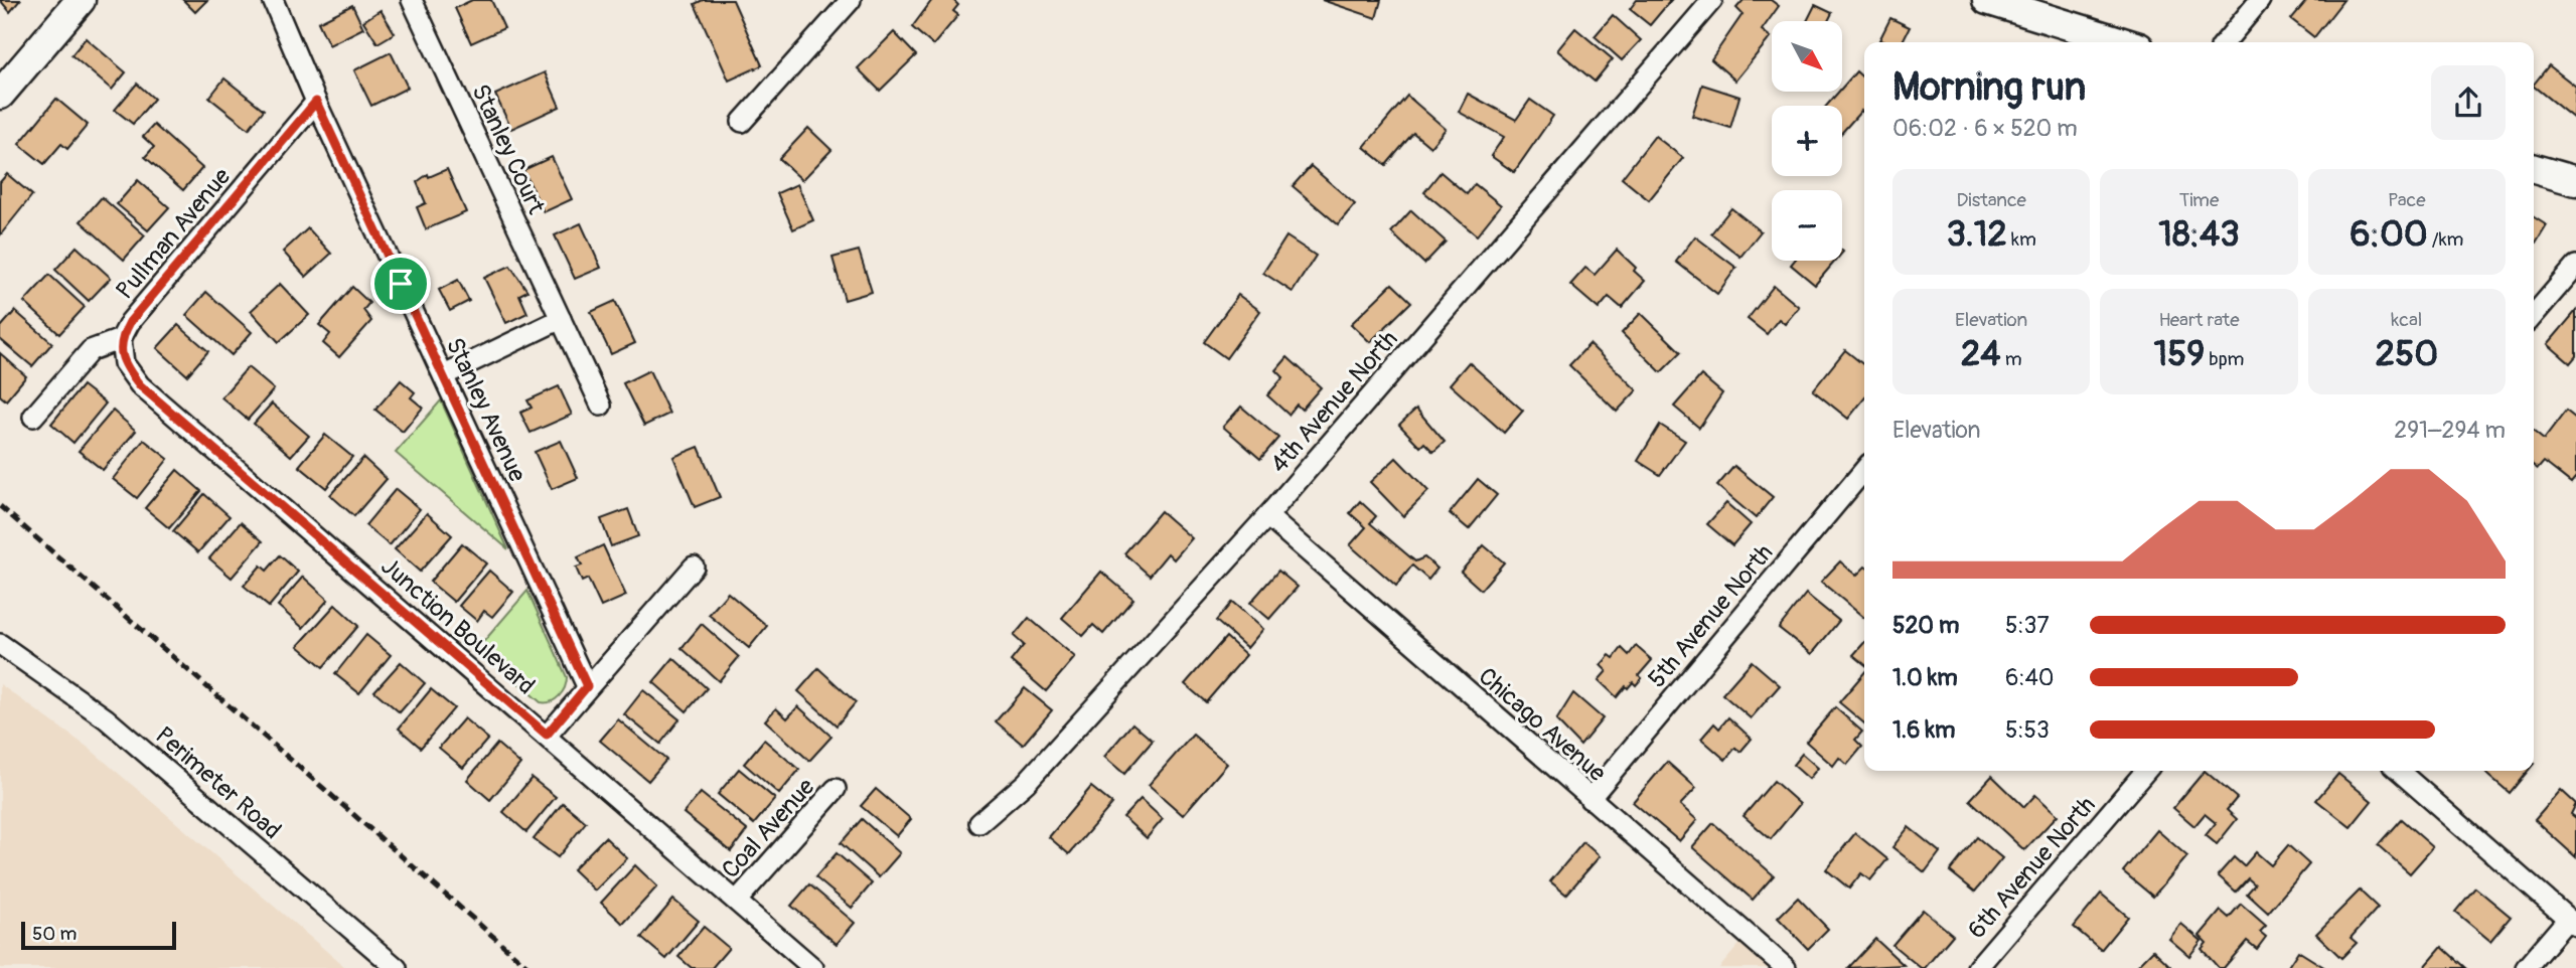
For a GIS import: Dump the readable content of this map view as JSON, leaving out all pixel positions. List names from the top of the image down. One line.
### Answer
{"streets":{"street":["Stanley Court","Pullman Avenue","4th Avenue North","Stanley Avenue","5th Avenue North","Junction Boulevard","Chicago Avenue","Perimeter Road","Coal Avenue","6th Avenue North"]},"crossings":[["Pullman Avenue","Stanley Avenue"],["Pullman Avenue","Junction Boulevard"],["4th Avenue North","Chicago Avenue"],["5th Avenue North","Chicago Avenue"],["Junction Boulevard","Coal Avenue"]],"scale_bar":"50 m","north":"bottom right","page":{"map_buttons":["+","−"],"heading":["Morning run","06:02 · 6 × 520 m"],"stats":[["Distance","3.12 km"],["Time","18:43"],["Pace","6:00 /km"],["Elevation","24 m"],["Heart rate","159 bpm"],["kcal","250"]],"chart":["Elevation","291–294 m"],"list":[{"name":"520 m","note":"5:37"},{"name":"1.0 km","note":"6:40"},{"name":"1.6 km","note":"5:53"}],"scale":"50 m"}}
